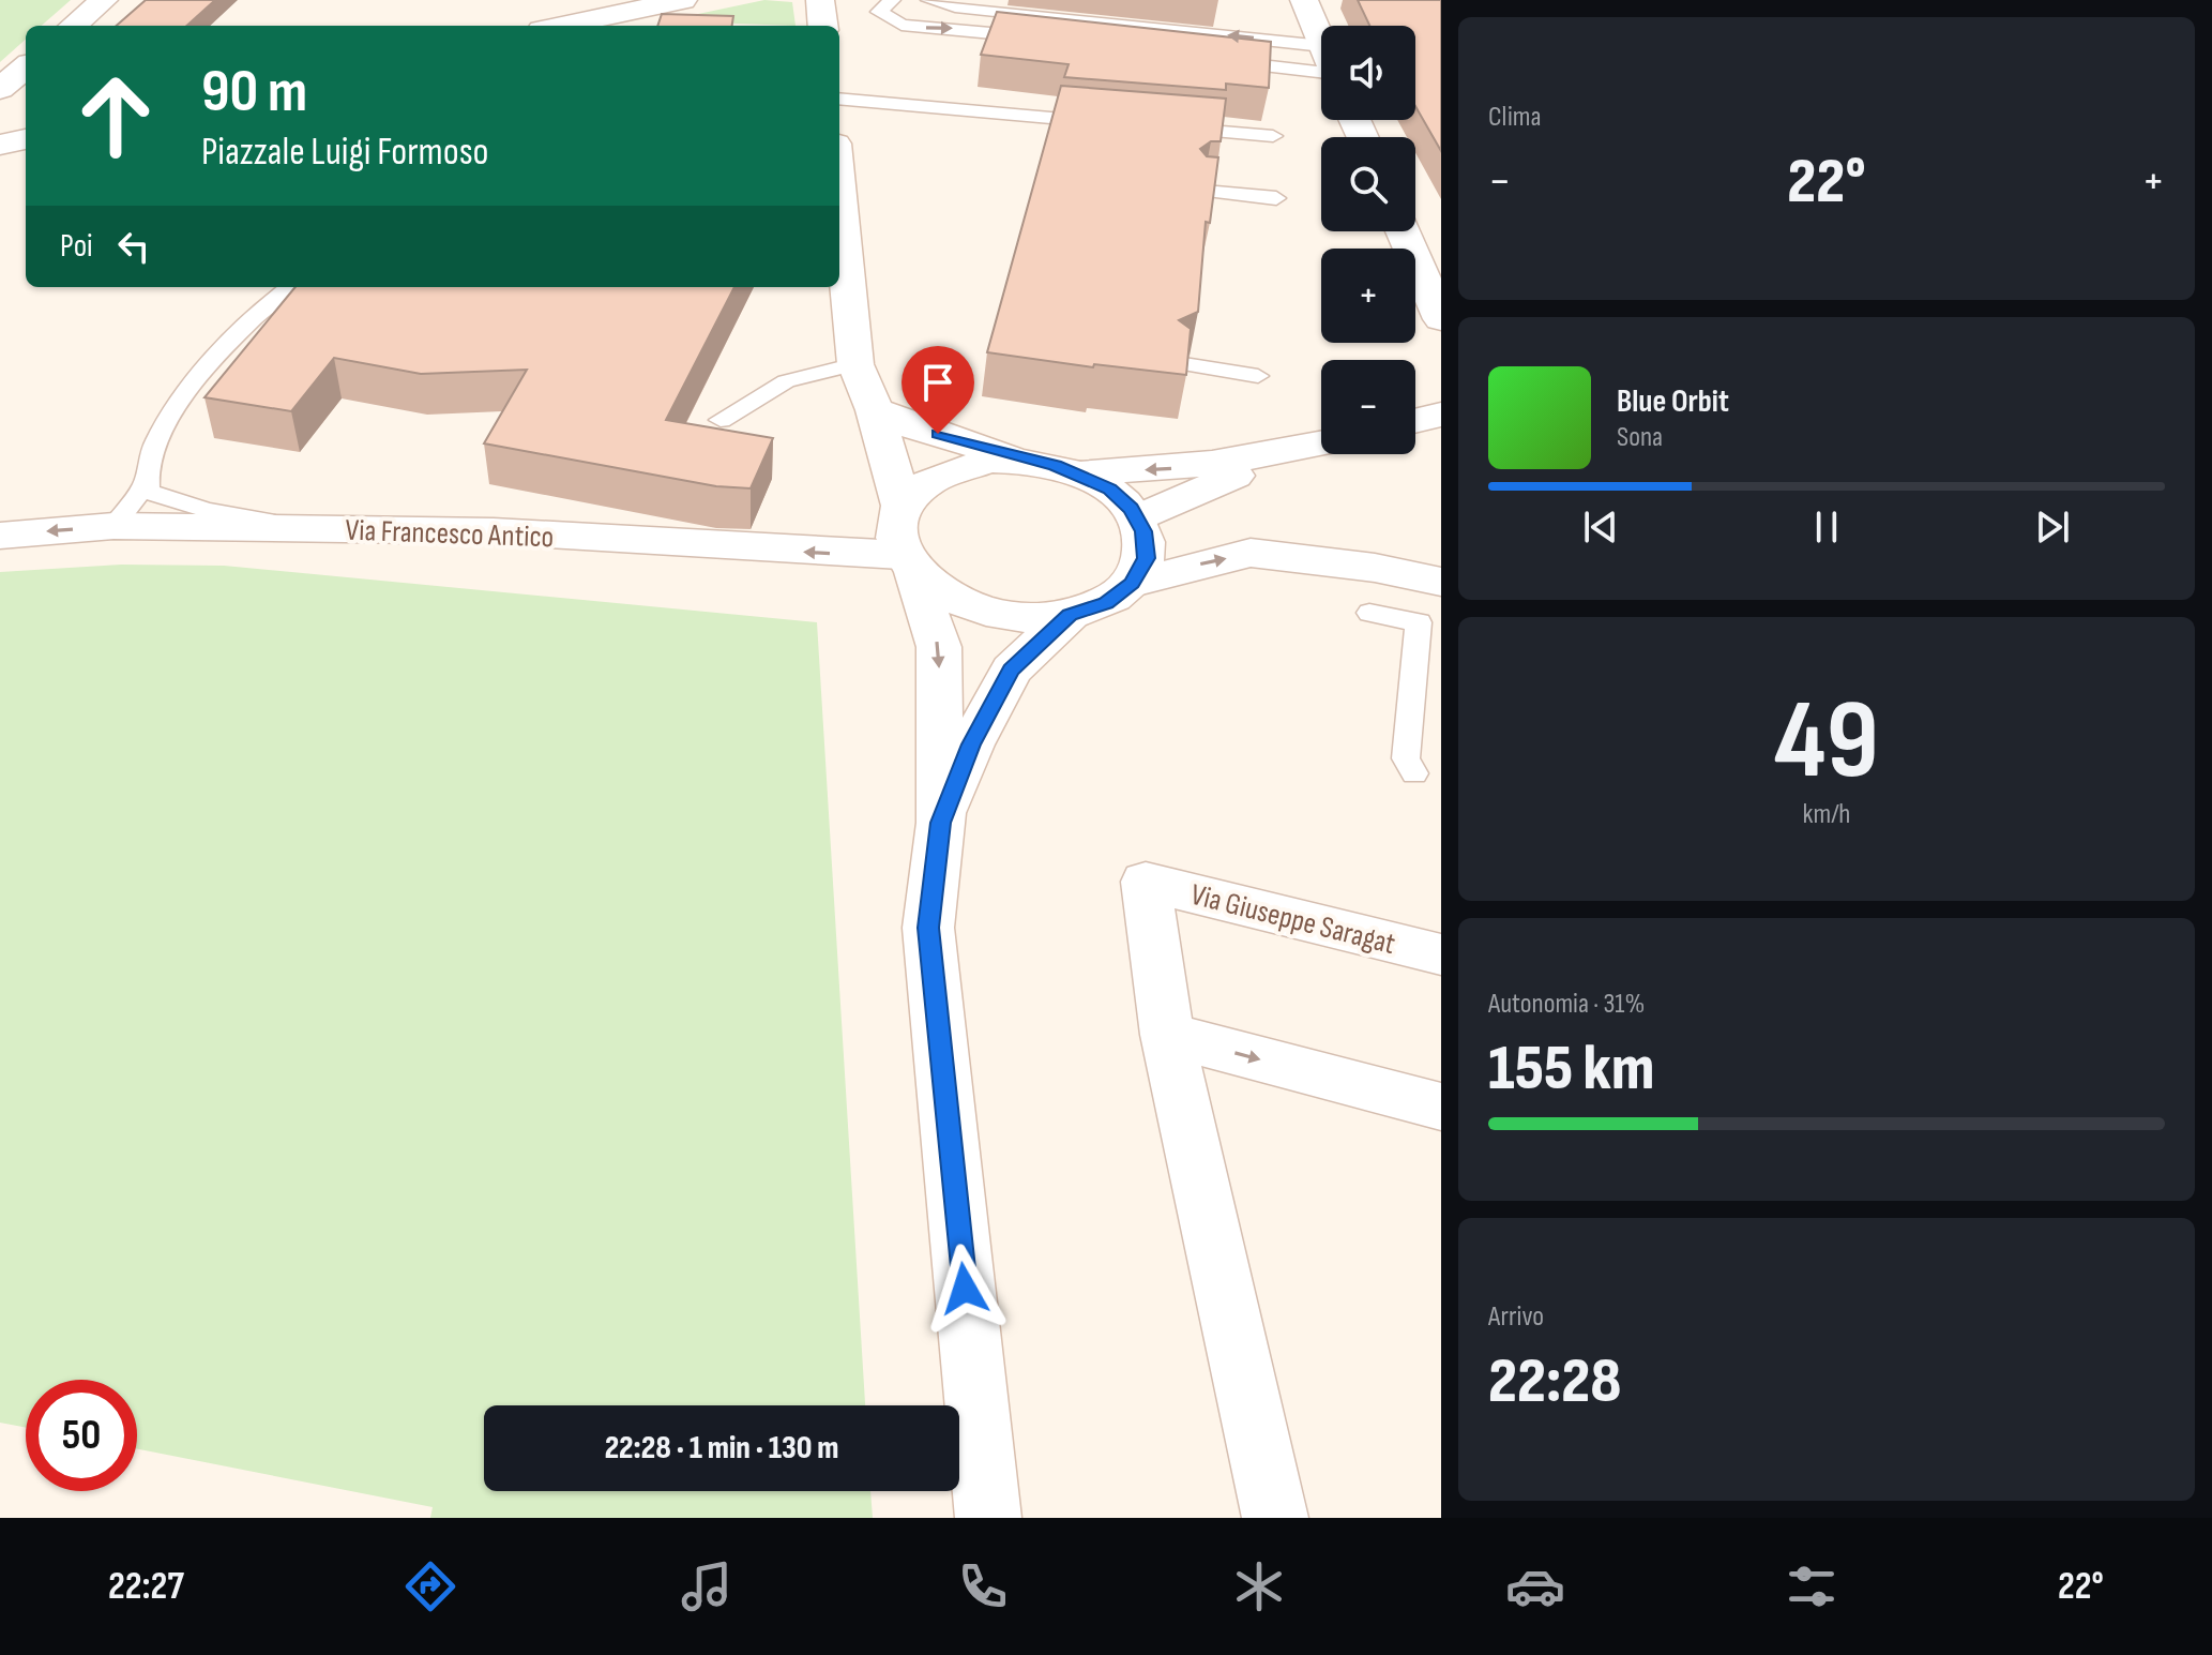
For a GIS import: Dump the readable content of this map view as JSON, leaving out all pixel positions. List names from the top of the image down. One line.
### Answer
{"streets":{"street":["Via Francesco Antico","Via Giuseppe Saragat"]},"one_way":["Via Francesco Antico"],"page":{"tile":["Clima",["49","km/h"],["Autonomia · 31%","155 km"],["Arrivo","22:28"]],"map_buttons":["+","−"],"turn":["90 m","Piazzale Luigi Formoso"],"heat":["−","22°","+"],"then":"Poi","song":["Blue Orbit","Sona"],"limit":"50","trip":"22:28 · 1 min · 130 m","tabs":["22:27","22°"]}}
